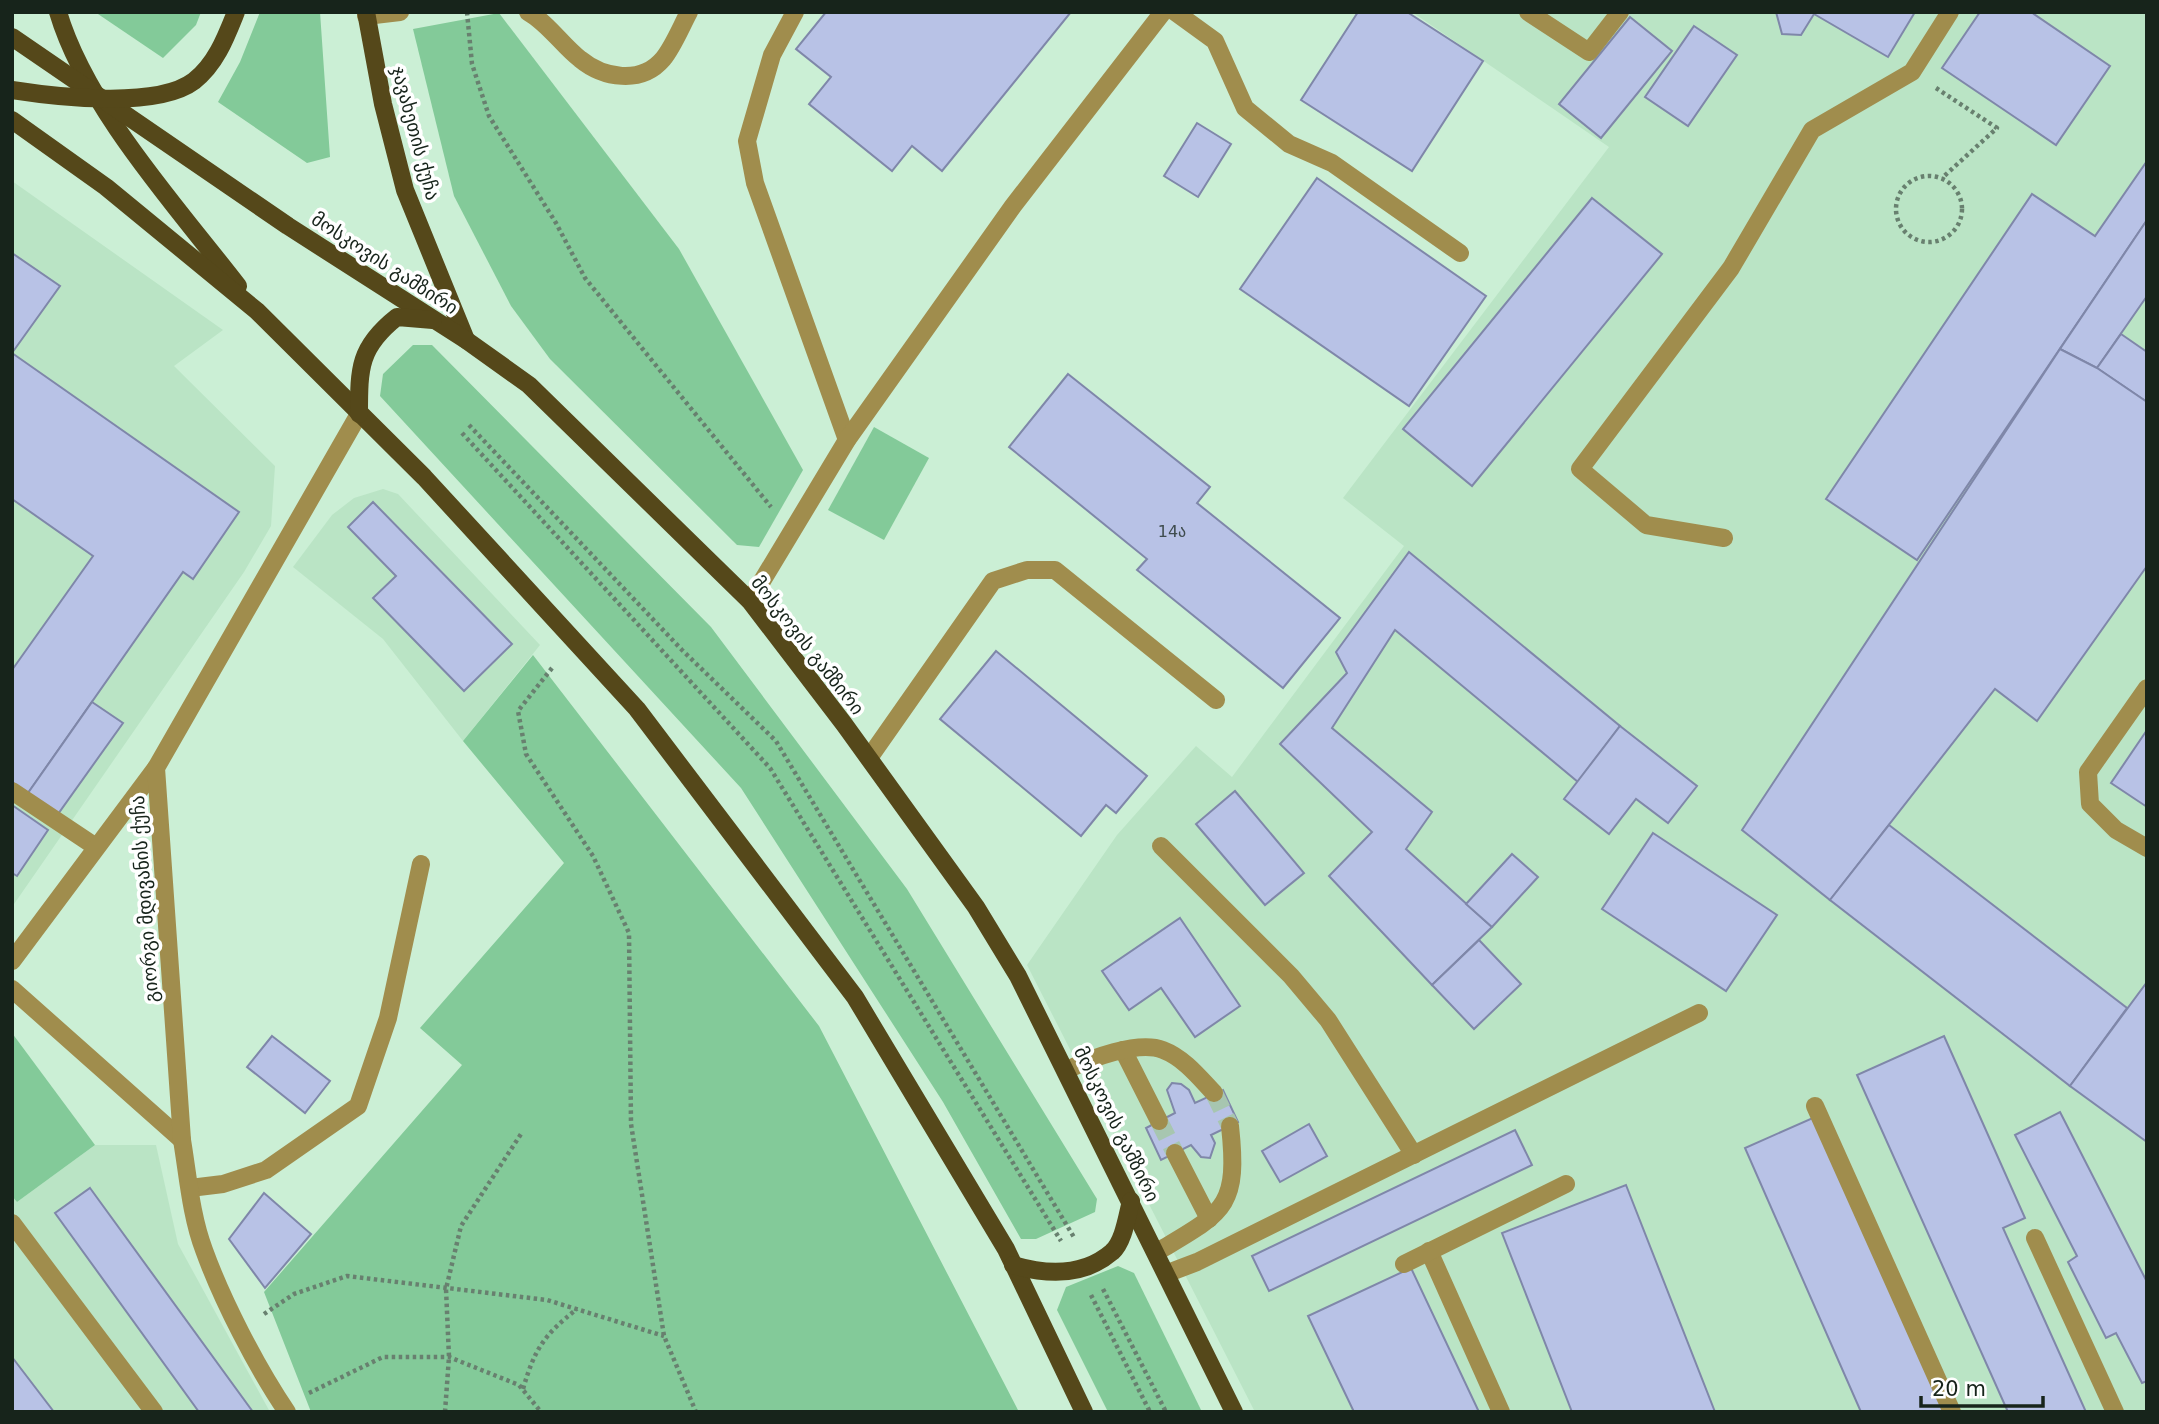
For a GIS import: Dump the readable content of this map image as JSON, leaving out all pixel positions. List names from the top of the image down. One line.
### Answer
{"streets":{"main road":["ჯავახეთის ქუჩა","მოსკოვის გამზირი"],"street":["გიორგი მდივანის ქუჩა"]},"crossings":[["ჯავახეთის ქუჩა","მოსკოვის გამზირი"]],"house_numbers":["14ა"],"scale_bar":"20 m"}
